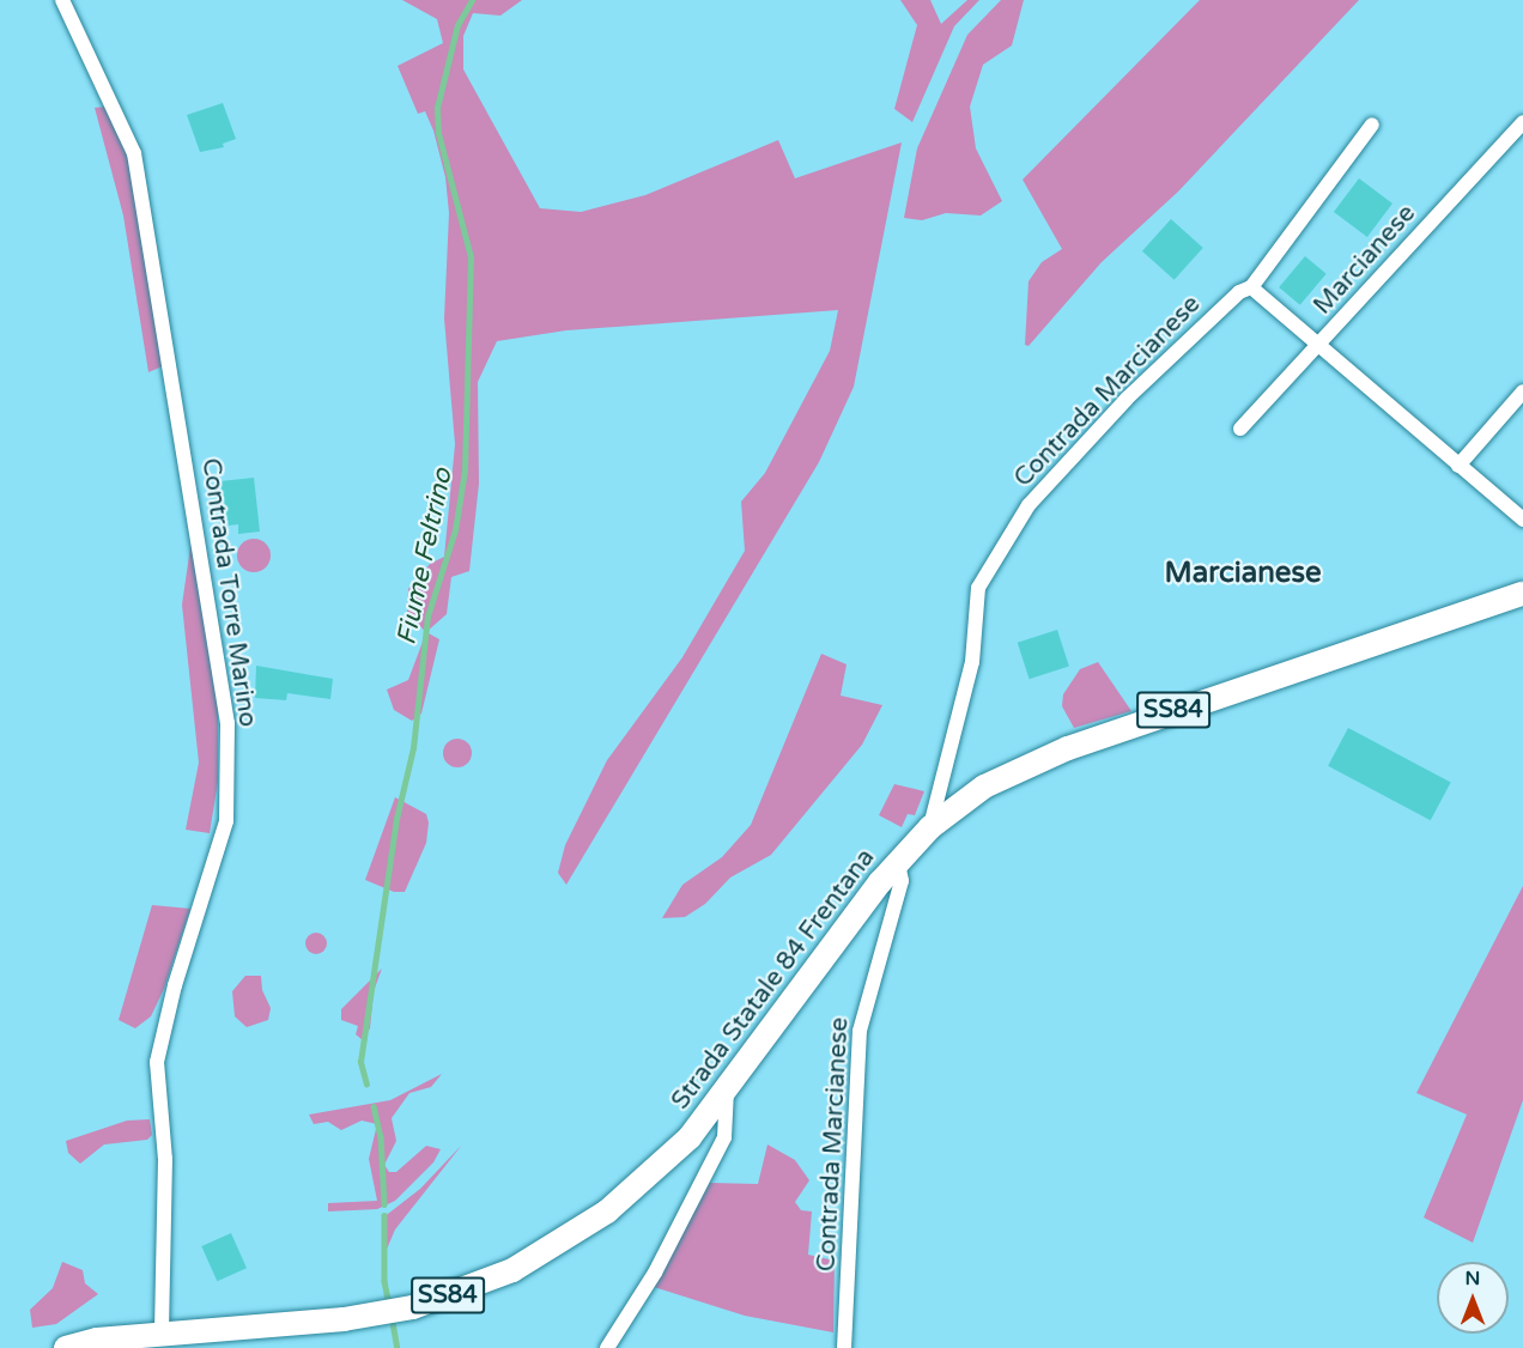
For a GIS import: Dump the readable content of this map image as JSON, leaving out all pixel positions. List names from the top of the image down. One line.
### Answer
{"streets":{"main road":["SS84","Strada Statale 84 Frentana"],"street":["Marcianese","Contrada Marcianese","Contrada Torre Marino"]},"crossings":[["Contrada Marcianese","Strada Statale 84 Frentana"],["Contrada Torre Marino","Strada Statale 84 Frentana"]],"districts":["Marcianese"],"water":["Fiume Feltrino"],"north":"top"}
